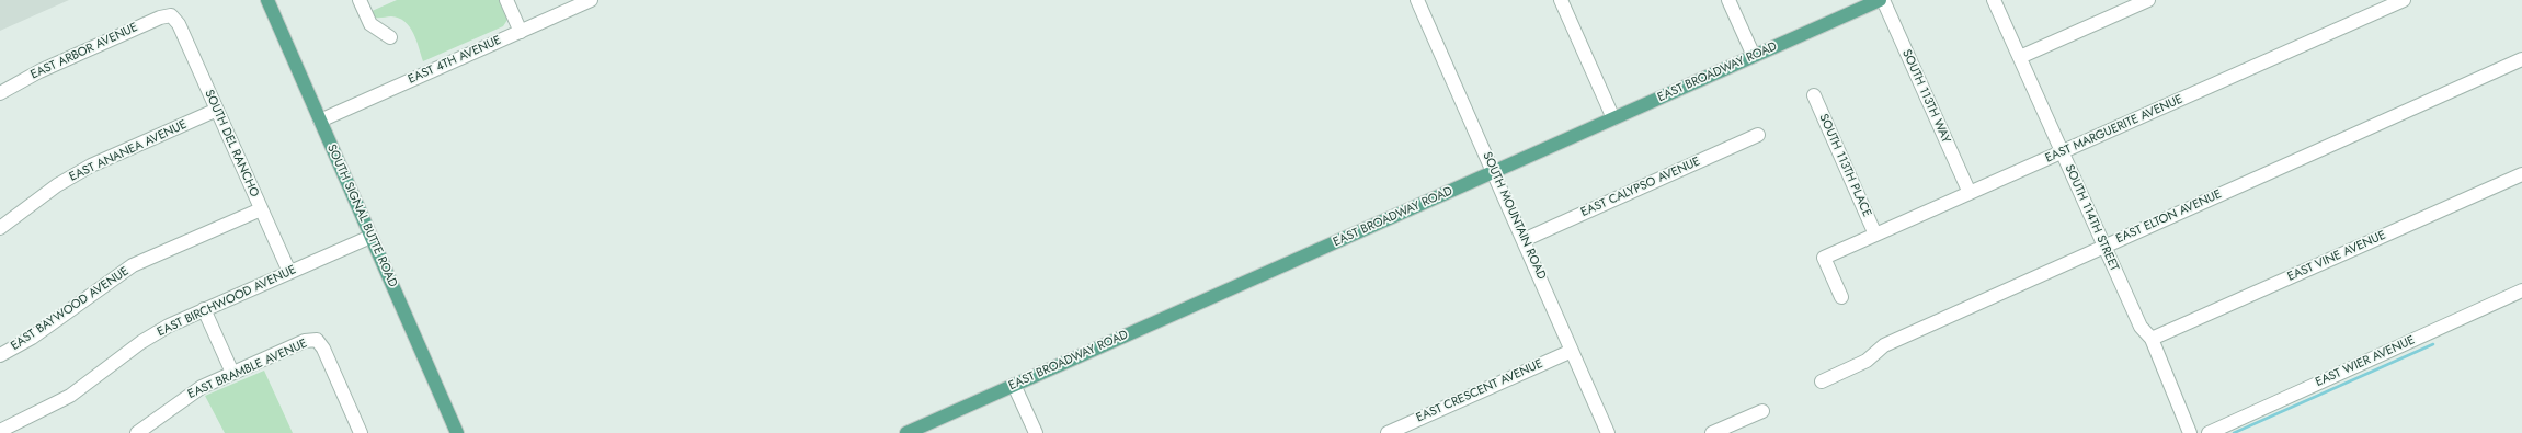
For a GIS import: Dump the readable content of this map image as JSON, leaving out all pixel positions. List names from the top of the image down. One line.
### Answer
{"streets":{"main road":["EAST BROADWAY ROAD","SOUTH SIGNAL BUTTE ROAD"],"street":["EAST ARBOR AVENUE","EAST 4TH AVENUE","SOUTH 113TH WAY","EAST MARGUERITE AVENUE","SOUTH DEL RANCHO","EAST ANANEA AVENUE","SOUTH 113TH PLACE","EAST CALYPSO AVENUE","SOUTH MOUNTAIN ROAD","EAST ELTON AVENUE","SOUTH 114TH STREET","EAST VINE AVENUE","EAST BIRCHWOOD AVENUE","EAST BAYWOOD AVENUE","EAST WIER AVENUE","EAST BRAMBLE AVENUE","EAST CRESCENT AVENUE"]},"crossings":[["EAST ARBOR AVENUE","SOUTH DEL RANCHO"],["EAST 4TH AVENUE","SOUTH SIGNAL BUTTE ROAD"],["EAST BROADWAY ROAD","SOUTH MOUNTAIN ROAD"],["SOUTH 113TH WAY","EAST MARGUERITE AVENUE"],["EAST MARGUERITE AVENUE","SOUTH 113TH PLACE"],["EAST MARGUERITE AVENUE","SOUTH 114TH STREET"],["SOUTH DEL RANCHO","EAST ANANEA AVENUE"],["SOUTH DEL RANCHO","EAST BIRCHWOOD AVENUE"],["SOUTH DEL RANCHO","EAST BAYWOOD AVENUE"],["EAST CALYPSO AVENUE","SOUTH MOUNTAIN ROAD"],["SOUTH SIGNAL BUTTE ROAD","EAST BIRCHWOOD AVENUE"],["SOUTH MOUNTAIN ROAD","EAST CRESCENT AVENUE"],["EAST ELTON AVENUE","SOUTH 114TH STREET"],["SOUTH 114TH STREET","EAST VINE AVENUE"]]}
